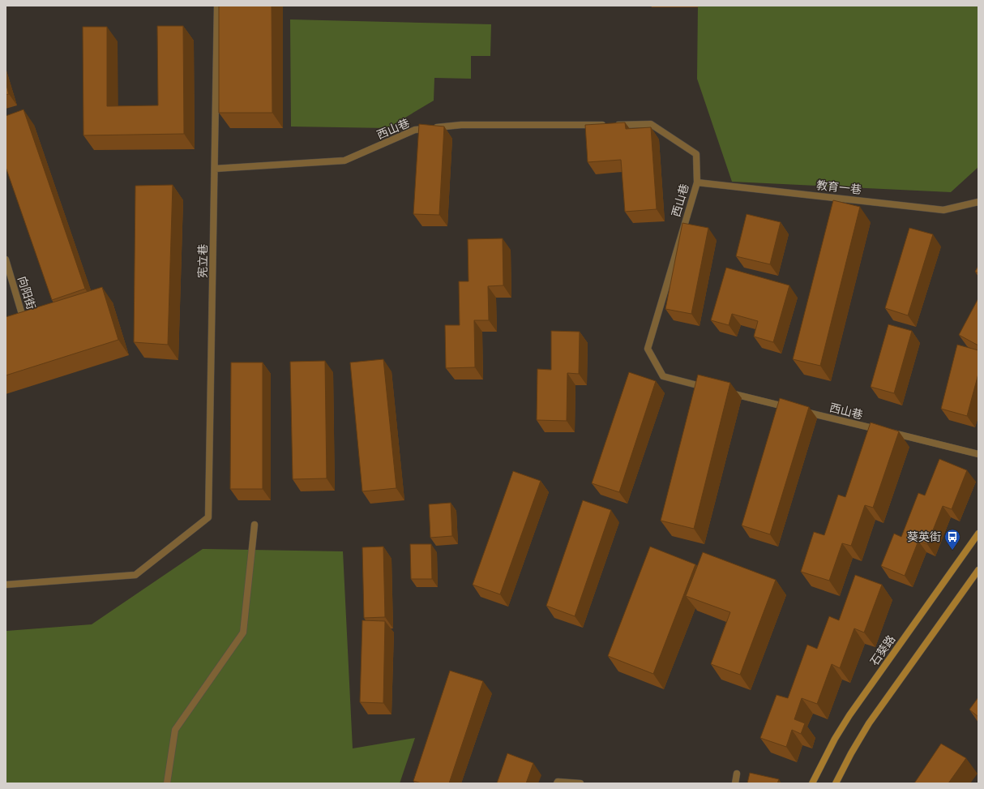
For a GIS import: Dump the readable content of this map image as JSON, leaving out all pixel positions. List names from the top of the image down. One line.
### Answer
{"streets":{"main road":["石葵路"],"street":["西山巷","教育一巷","宪立巷","向阳街"]},"crossings":[["西山巷","教育一巷"],["西山巷","宪立巷"]],"places":{"bus stop":["葵英街"]}}
